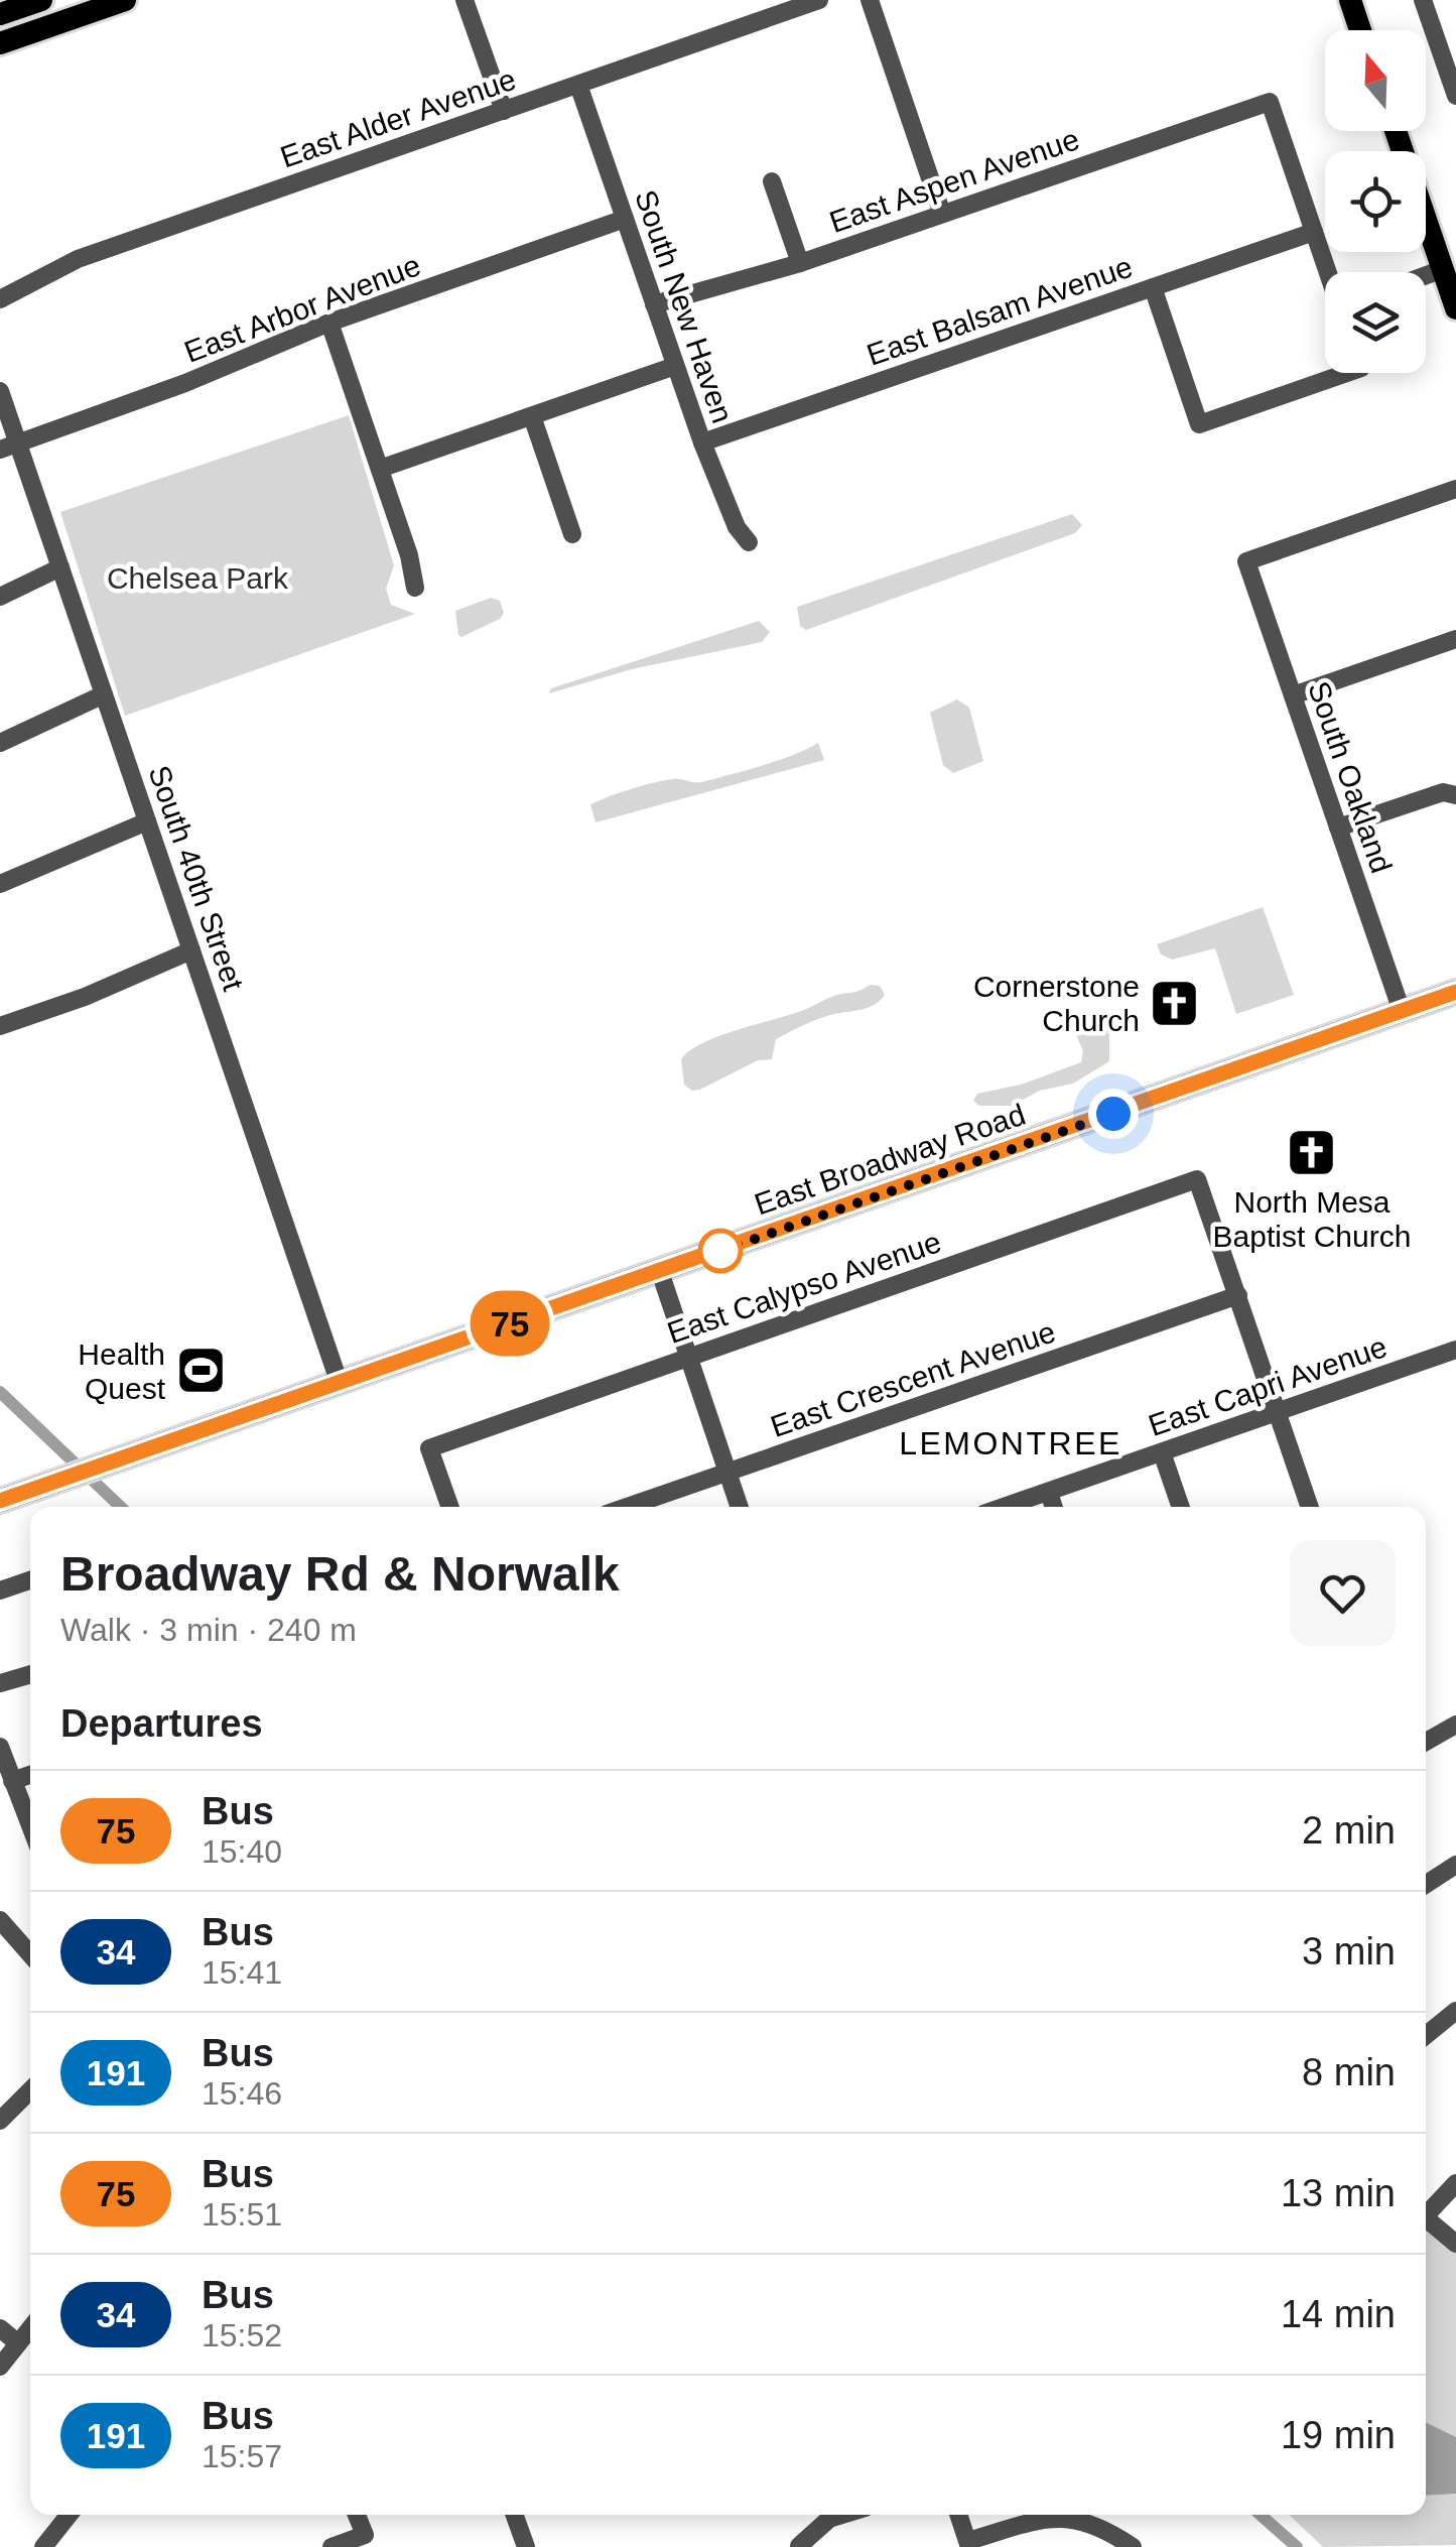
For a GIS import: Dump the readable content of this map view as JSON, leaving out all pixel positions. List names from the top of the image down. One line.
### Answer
{"streets":{"main road":["East Broadway Road"],"street":["East Alder Avenue","East Aspen Avenue","South New Haven","East Arbor Avenue","East Balsam Avenue","South Oakland","South 40th Street","East Calypso Avenue","East Crescent Avenue","East Capri Avenue"]},"crossings":[["East Alder Avenue","South New Haven"],["East Aspen Avenue","South New Haven"],["East Aspen Avenue","East Balsam Avenue"],["South New Haven","East Arbor Avenue"],["South New Haven","East Balsam Avenue"],["East Arbor Avenue","South 40th Street"],["South Oakland","East Broadway Road"],["South 40th Street","East Broadway Road"],["East Calypso Avenue","East Crescent Avenue"]],"districts":["LEMONTREE"],"parks":["Chelsea Park"],"places":{"church":["Cornerstone Church","North Mesa Baptist Church"],"sports":["Health Quest"]},"lines":["bus line 75"],"north":"top","page":{"on_map":"75","heading":[["Broadway Rd & Norwalk","Walk · 3 min · 240 m"],"Departures"],"list":[{"mark":"75","name":"Bus","note":"15:40","value":"2 min"},{"mark":"34","name":"Bus","note":"15:41","value":"3 min"},{"mark":"191","name":"Bus","note":"15:46","value":"8 min"},{"mark":"75","name":"Bus","note":"15:51","value":"13 min"},{"mark":"34","name":"Bus","note":"15:52","value":"14 min"},{"mark":"191","name":"Bus","note":"15:57","value":"19 min"}]}}
